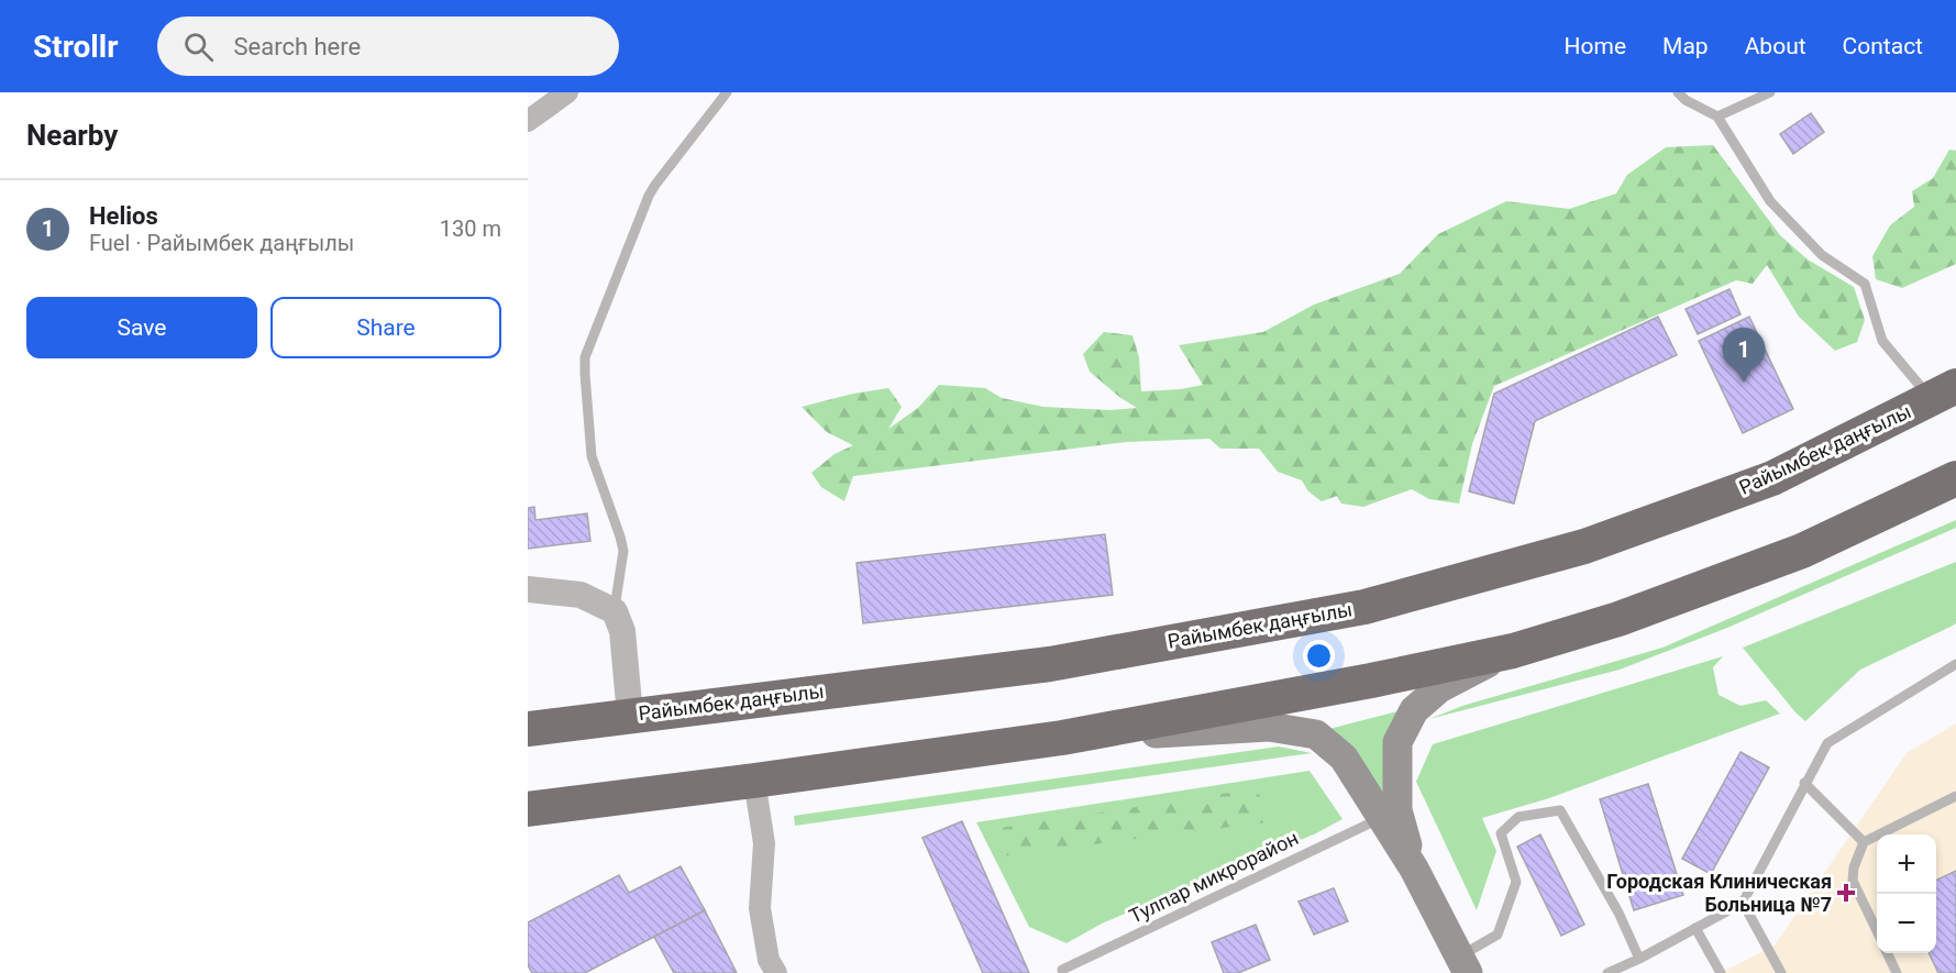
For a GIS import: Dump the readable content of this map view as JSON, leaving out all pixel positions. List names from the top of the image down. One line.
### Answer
{"streets":{"highway":["Райымбек даңғылы"],"lane":["Тулпар микрорайон"]},"places":{"health":["Городская Клиническая Больница №7"]},"page":{"header":"Strollr","search":"Search here","nav":["Home","Map","About","Contact"],"heading":"Nearby","list":[{"mark":"1","name":"Helios","note":"Fuel · Райымбек даңғылы","value":"130 m"}],"buttons":["Save","Share"],"pins":"1","map_buttons":["+","−"]}}
